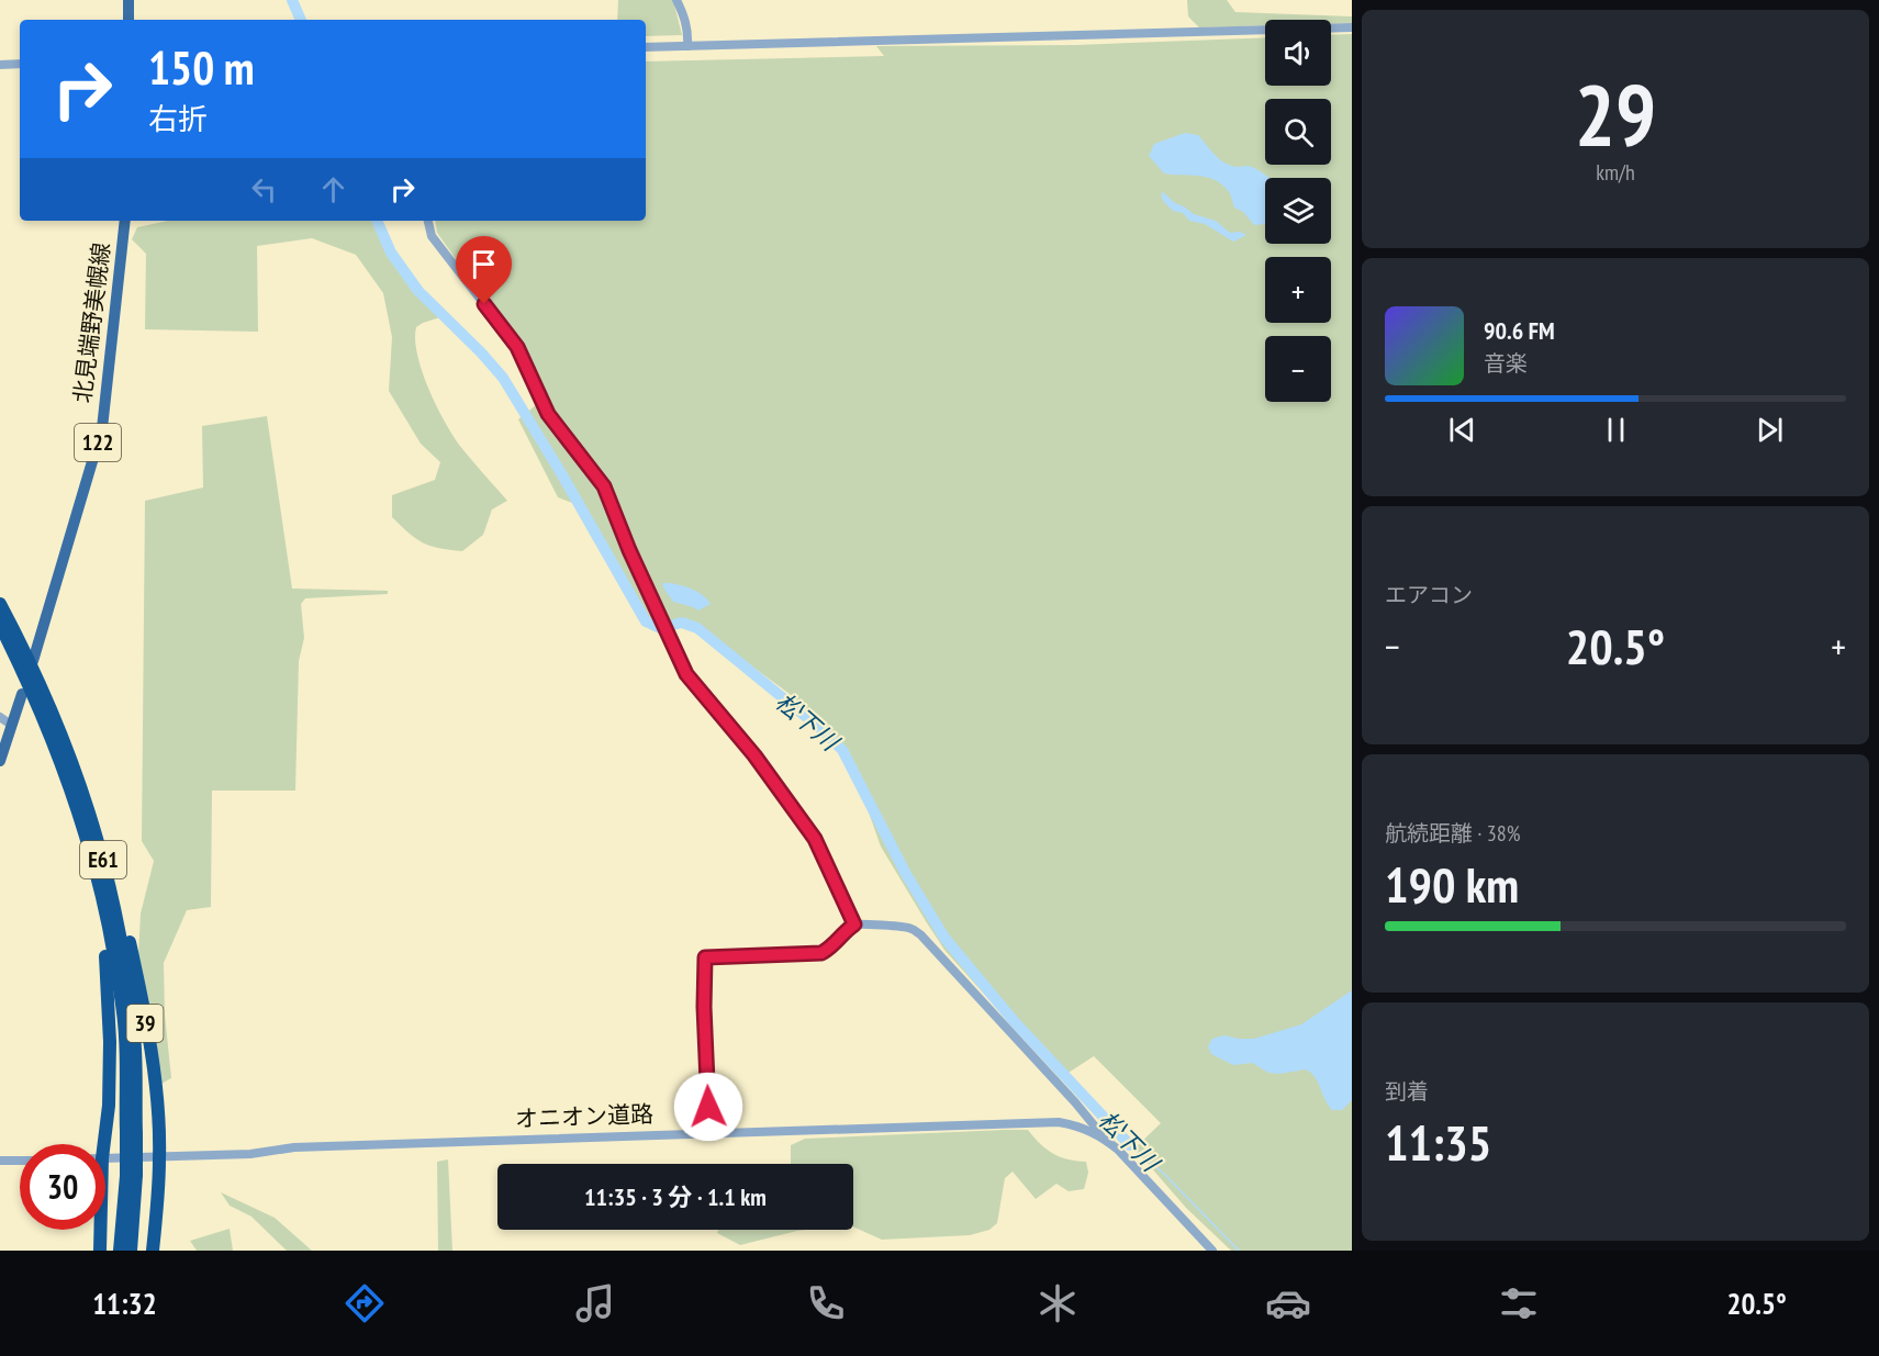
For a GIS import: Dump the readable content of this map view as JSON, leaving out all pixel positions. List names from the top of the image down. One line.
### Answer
{"streets":{"highway":["E61","39"],"main road":["北見端野美幌線","122"],"street":["オニオン道路"]},"crossings":[["E61","39"],["39","オニオン道路"]],"water":["松下川"],"page":{"tile":[["29","km/h"],"エアコン",["航続距離 · 38%","190 km"],["到着","11:35"]],"map_buttons":["+","−"],"turn":["150 m","右折"],"song":["90.6 FM","音楽"],"heat":["−","20.5°","+"],"limit":"30","trip":"11:35 · 3 分 · 1.1 km","tabs":["11:32","20.5°"]}}
